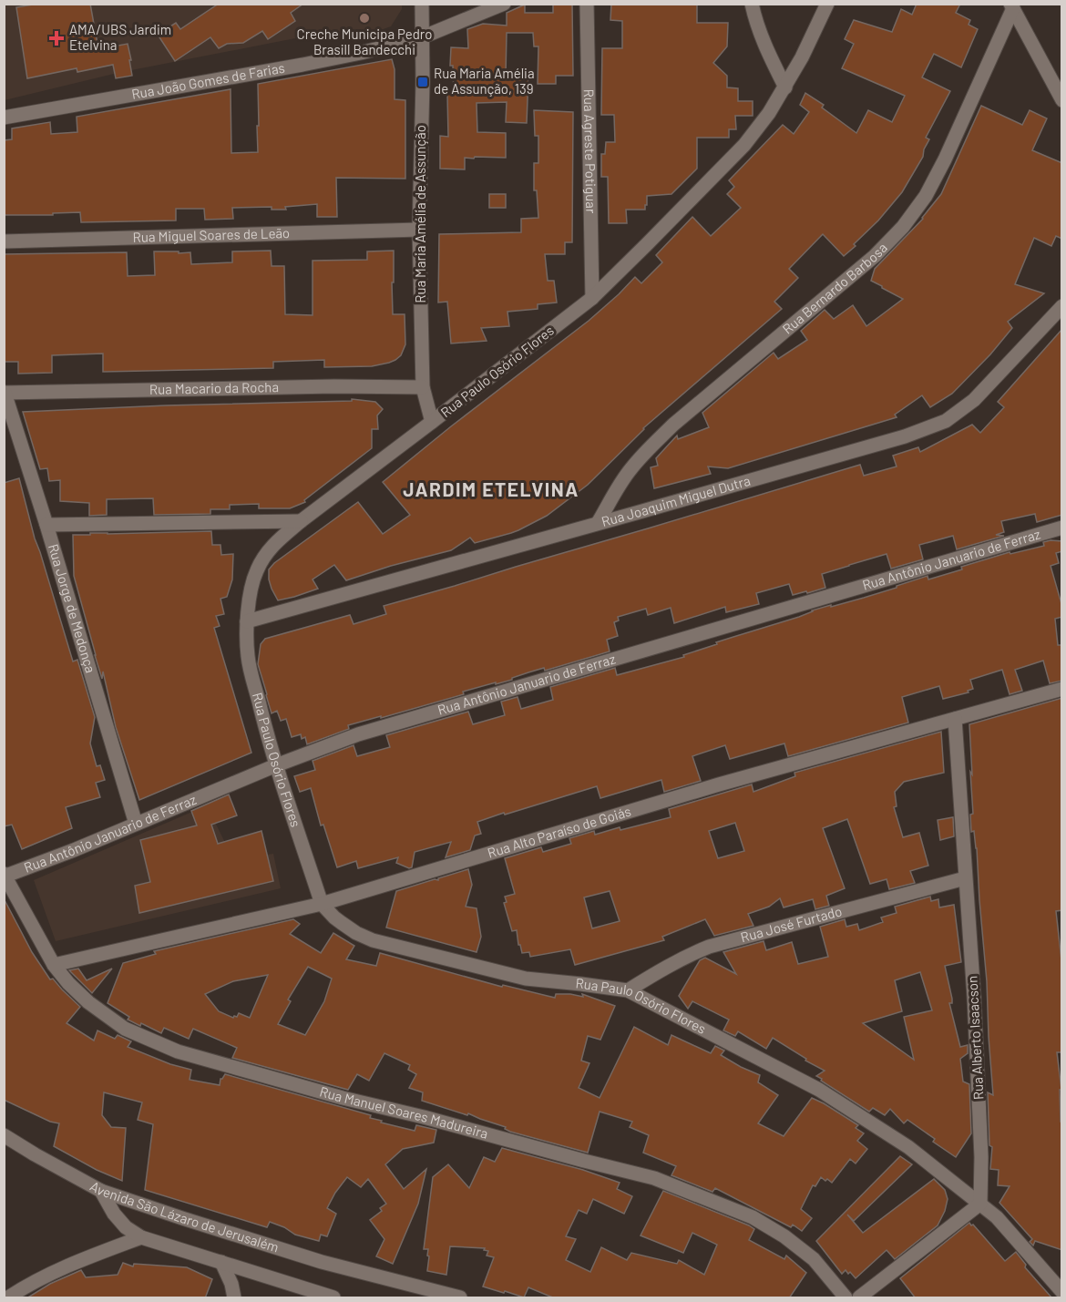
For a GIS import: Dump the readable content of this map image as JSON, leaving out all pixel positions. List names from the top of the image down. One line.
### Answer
{"streets":{"street":["Rua João Gomes de Farias","Rua Agreste Potiguar","Rua Maria Amélia de Assunção","Rua Miguel Soares de Leão","Rua Bernardo Barbosa","Rua Paulo Osório Flores","Rua Macario da Rocha","Rua Joaquim Miguel Dutra","Rua Antônio Januario de Ferraz","Rua Jorge de Medonça","Rua Alto Paraíso de Goiás","Rua José Furtado","Rua Alberto Isaacson","Rua Manuel Soares Madureira","Avenida São Lázaro de Jerusalém"]},"crossings":[["Rua João Gomes de Farias","Rua Maria Amélia de Assunção"],["Rua Agreste Potiguar","Rua Paulo Osório Flores"],["Rua Maria Amélia de Assunção","Rua Miguel Soares de Leão"],["Rua Maria Amélia de Assunção","Rua Paulo Osório Flores"],["Rua Maria Amélia de Assunção","Rua Macario da Rocha"],["Rua Bernardo Barbosa","Rua Joaquim Miguel Dutra"],["Rua Paulo Osório Flores","Rua Joaquim Miguel Dutra"],["Rua Paulo Osório Flores","Rua Antônio Januario de Ferraz"],["Rua Paulo Osório Flores","Rua Alto Paraíso de Goiás"],["Rua Paulo Osório Flores","Rua José Furtado"],["Rua Paulo Osório Flores","Rua Alberto Isaacson"],["Rua Macario da Rocha","Rua Jorge de Medonça"],["Rua Antônio Januario de Ferraz","Rua Jorge de Medonça"],["Rua Antônio Januario de Ferraz","Rua Manuel Soares Madureira"],["Rua Alto Paraíso de Goiás","Rua Alberto Isaacson"],["Rua Alto Paraíso de Goiás","Rua Manuel Soares Madureira"],["Rua José Furtado","Rua Alberto Isaacson"]],"districts":["JARDIM ETELVINA"],"places":{"other":["Creche Municipa Pedro Brasill Bandecchi"],"health":["AMA/UBS Jardim Etelvina"],"transit":["Rua Maria Amélia de Assunção, 139"]}}
